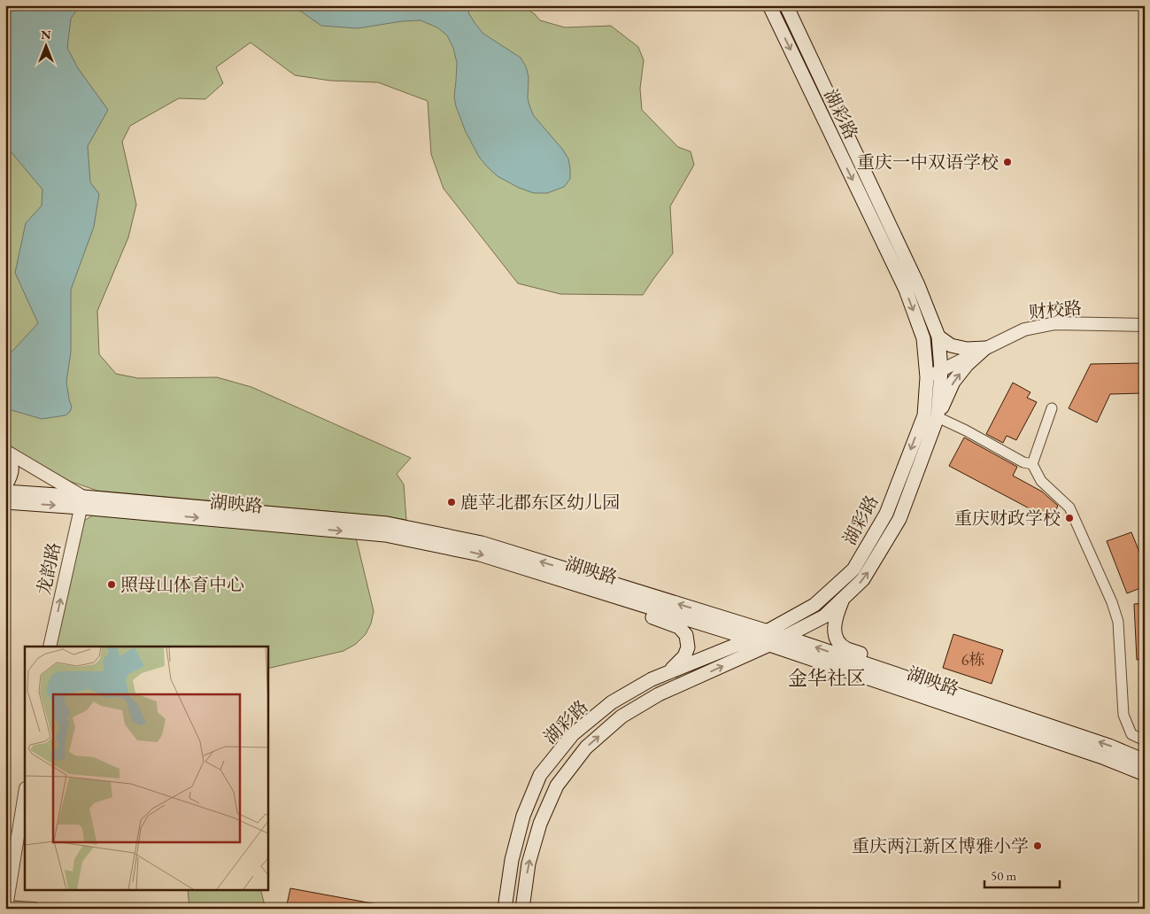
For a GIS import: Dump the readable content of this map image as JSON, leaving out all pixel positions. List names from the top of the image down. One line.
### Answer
{"streets":{"main road":["湖彩路","湖映路"],"street":["财校路","龙韵路"]},"crossings":[["湖彩路","财校路"],["湖彩路","湖映路"],["湖映路","龙韵路"]],"one_way":["龙韵路"],"districts":["金华社区"],"places":["重庆一中双语学校","鹿苹北郡东区幼儿园","重庆财政学校","照母山体育中心","重庆两江新区博雅小学"],"house_numbers":["6栋"],"scale_bar":"50 m","north":"top"}
